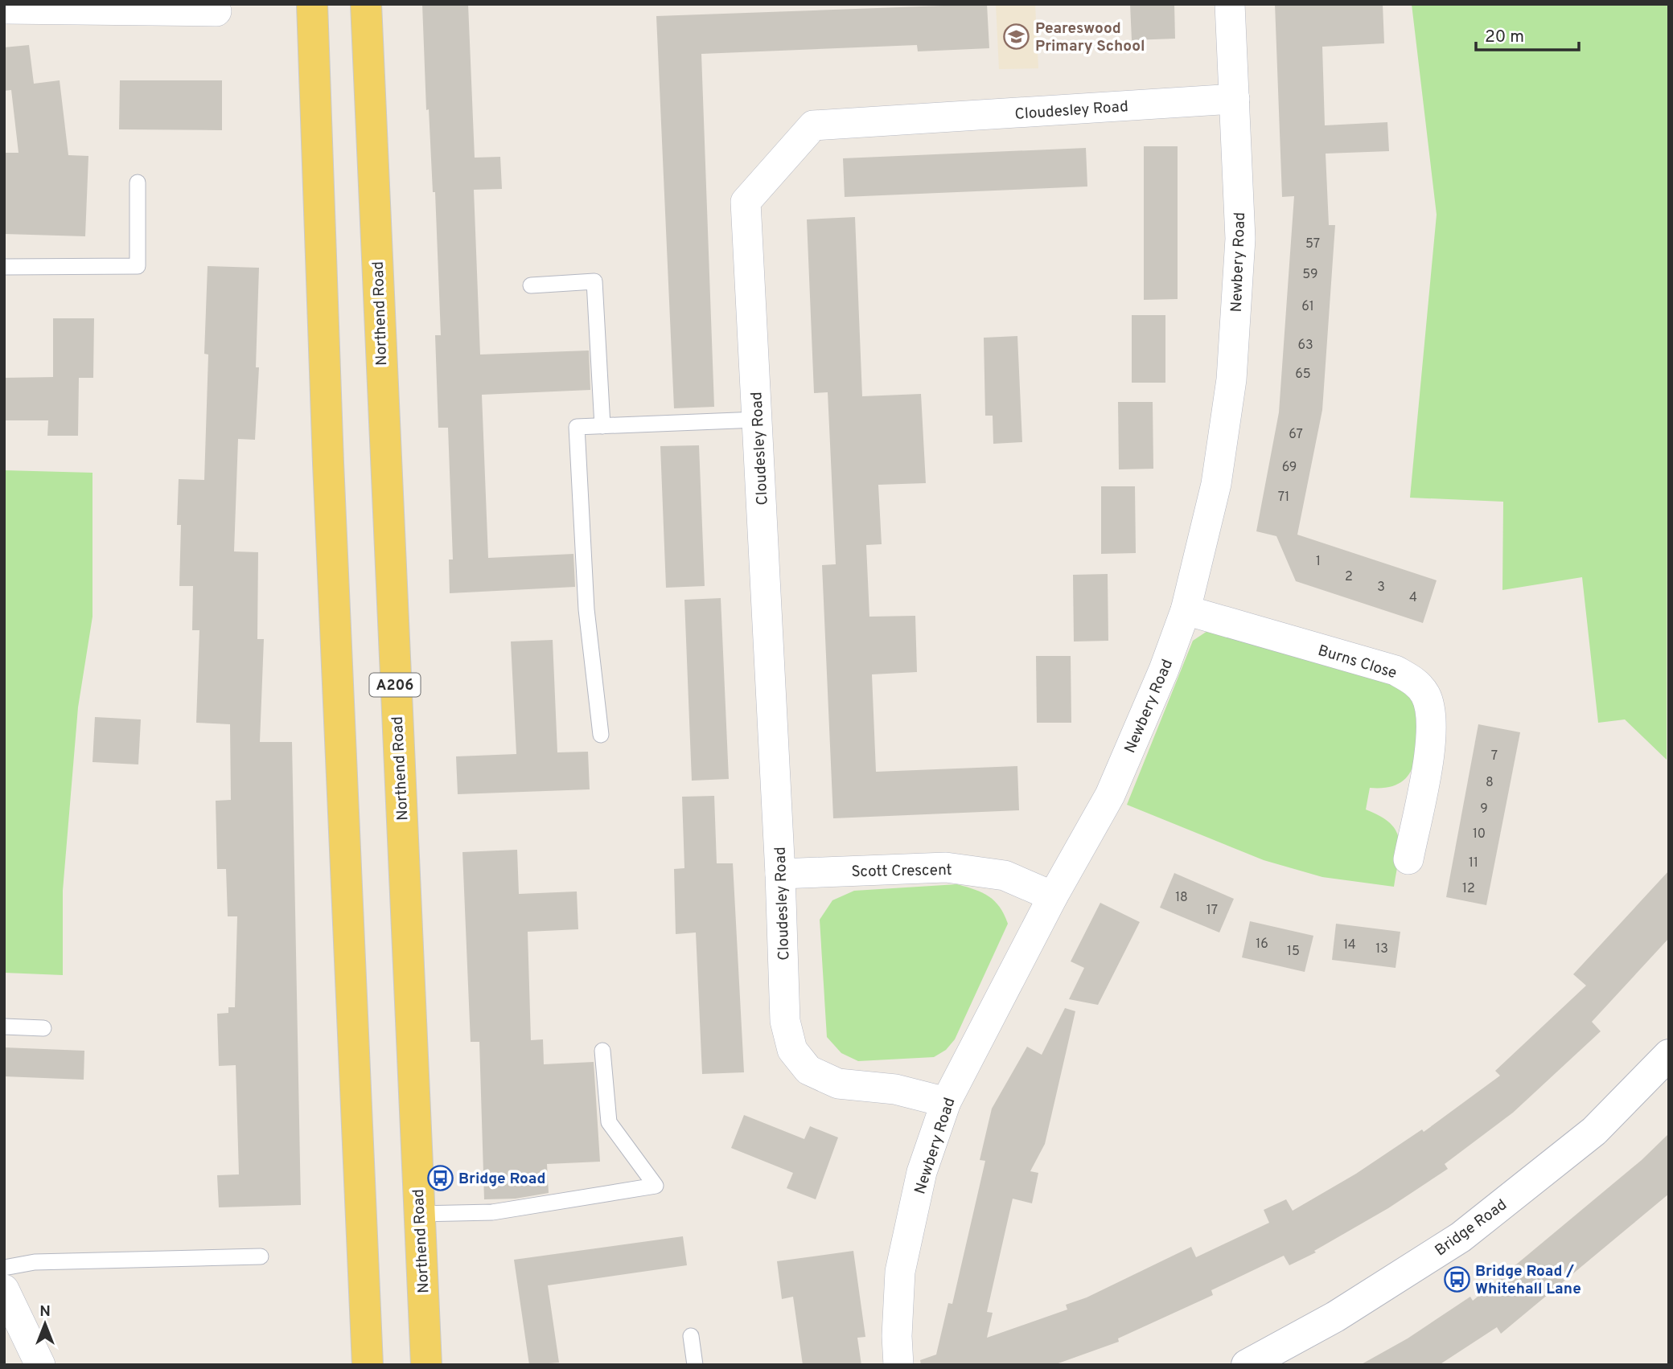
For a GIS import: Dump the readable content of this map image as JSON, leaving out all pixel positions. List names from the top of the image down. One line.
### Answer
{"streets":{"main road":["Northend Road","A206"],"street":["Cloudesley Road","Newbery Road","Burns Close","Scott Crescent","Bridge Road"]},"crossings":[["Cloudesley Road","Newbery Road"],["Cloudesley Road","Scott Crescent"],["Newbery Road","Burns Close"],["Newbery Road","Scott Crescent"]],"places":{"school or university":["Peareswood Primary School"],"bus stop":["Bridge Road","Bridge Road / Whitehall Lane"]},"house_numbers":["57","59","61","63","65","67","69","71","1","2","3","4","7","8","9","10","11","12","18","17","16","14","13","15"],"scale_bar":"20 m","north":"top"}
